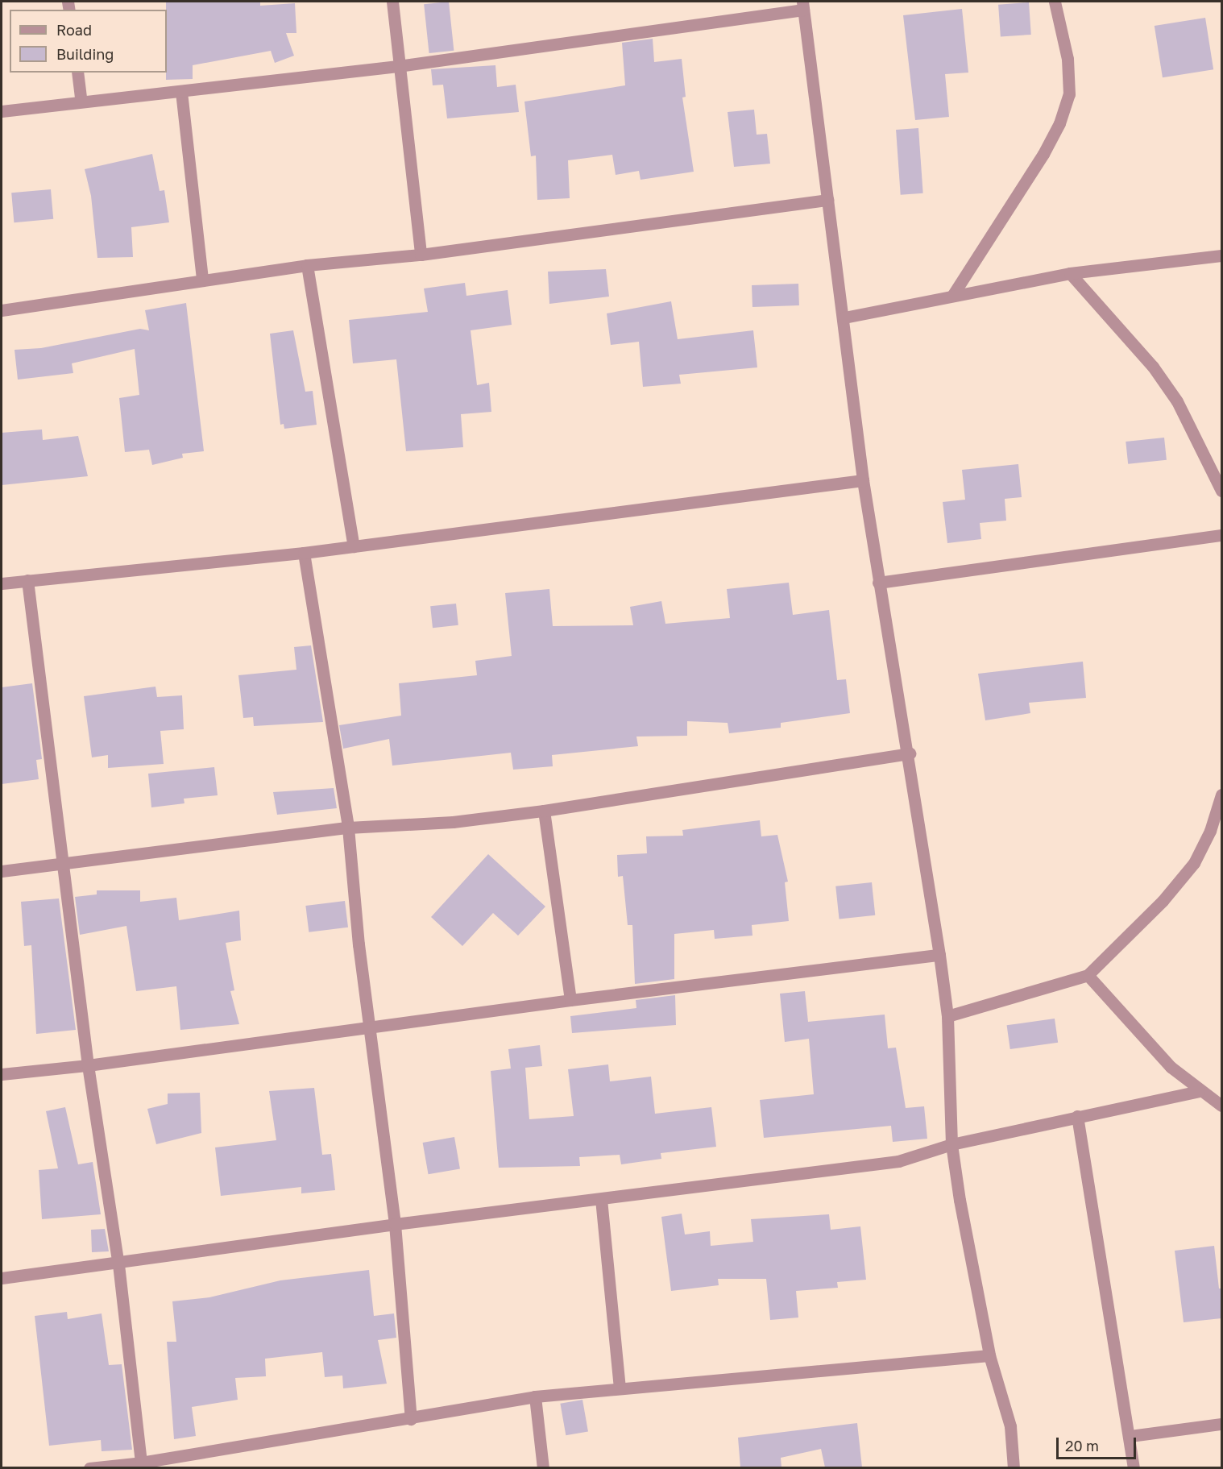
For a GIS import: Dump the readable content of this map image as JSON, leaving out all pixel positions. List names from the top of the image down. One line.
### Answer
{"legend":["Road","Building"],"scale_bar":"20 m"}
